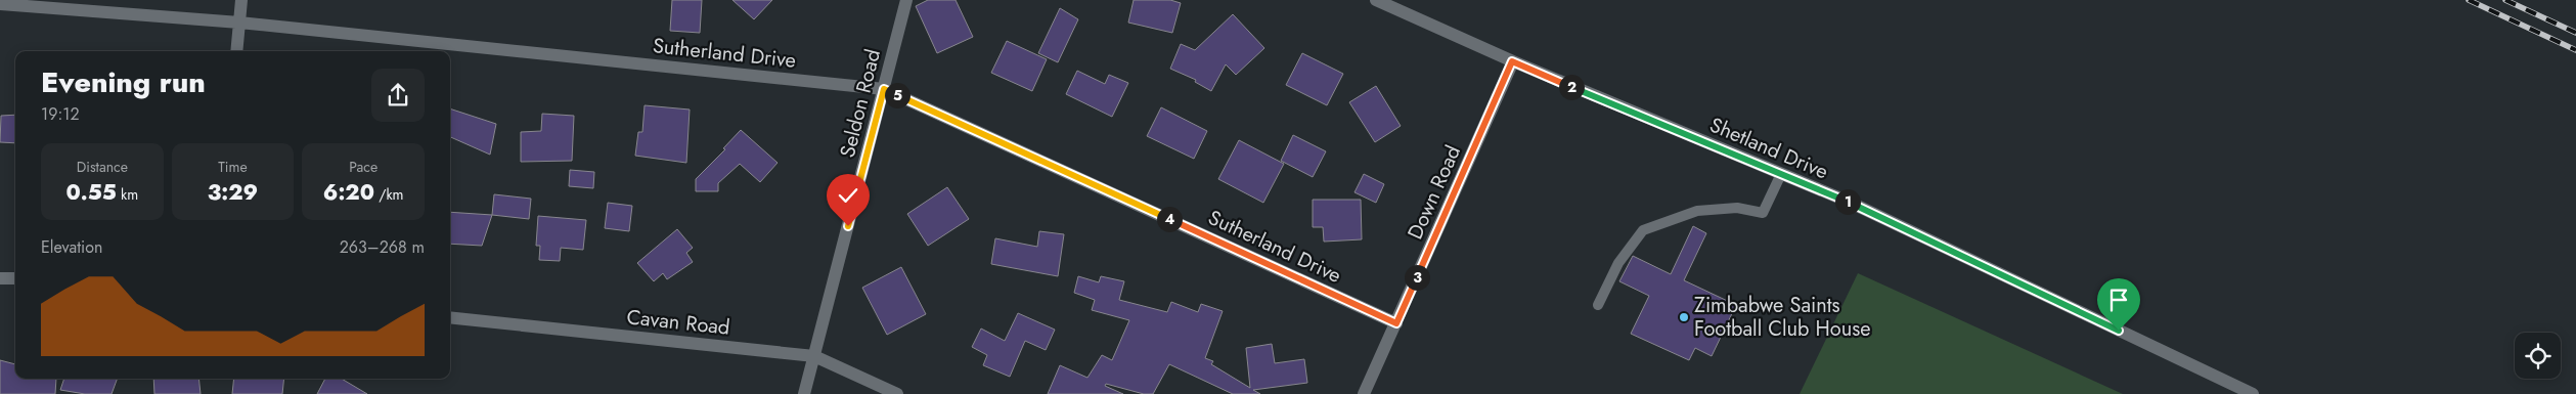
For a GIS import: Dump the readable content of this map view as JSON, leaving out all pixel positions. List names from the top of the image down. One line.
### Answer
{"streets":{"street":["Sutherland Drive","Seldon Road","Shetland Drive","Down Road","Cavan Road"]},"crossings":[["Sutherland Drive","Seldon Road"],["Sutherland Drive","Down Road"],["Seldon Road","Cavan Road"],["Shetland Drive","Down Road"]],"places":["Zimbabwe Saints Football Club House"],"page":{"heading":["Evening run","19:12"],"pins":["2","5","1","4","3"],"stats":[["Distance","0.55 km"],["Time","3:29"],["Pace","6:20 /km"]],"chart":["Elevation","263–268 m"]}}
